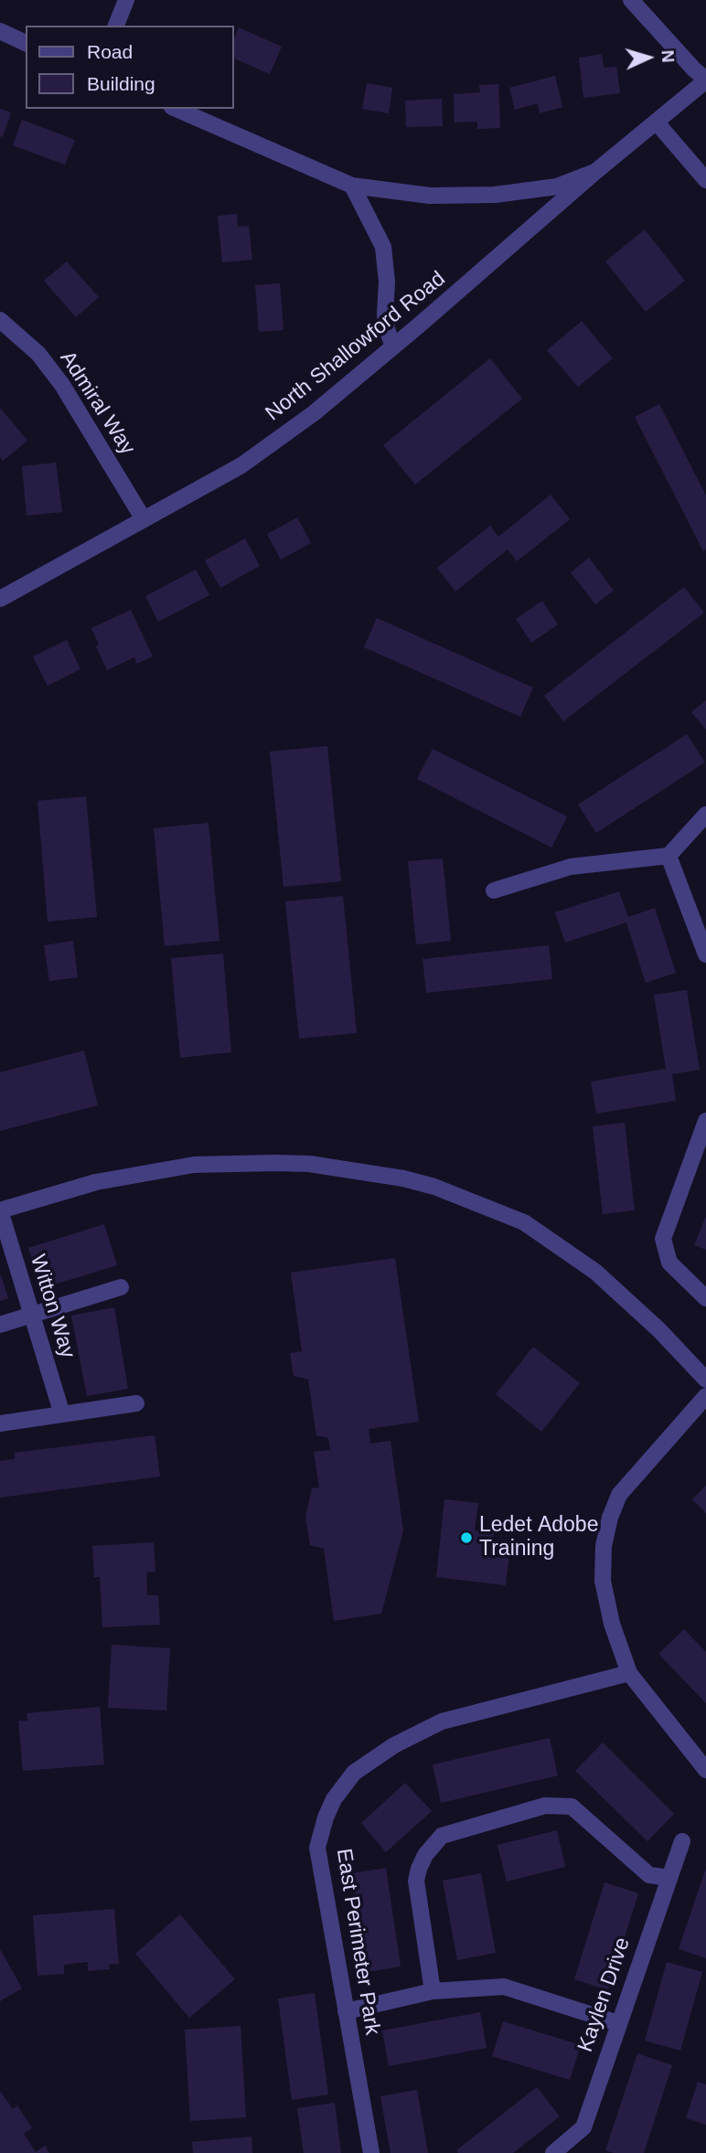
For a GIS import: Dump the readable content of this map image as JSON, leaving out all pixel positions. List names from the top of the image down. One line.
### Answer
{"streets":{"street":["North Shallowford Road","Admiral Way","Witton Way","East Perimeter Park","Kaylen Drive"]},"crossings":[["North Shallowford Road","Admiral Way"]],"places":["Ledet Adobe Training"],"legend":["Road","Building"],"north":"right"}
